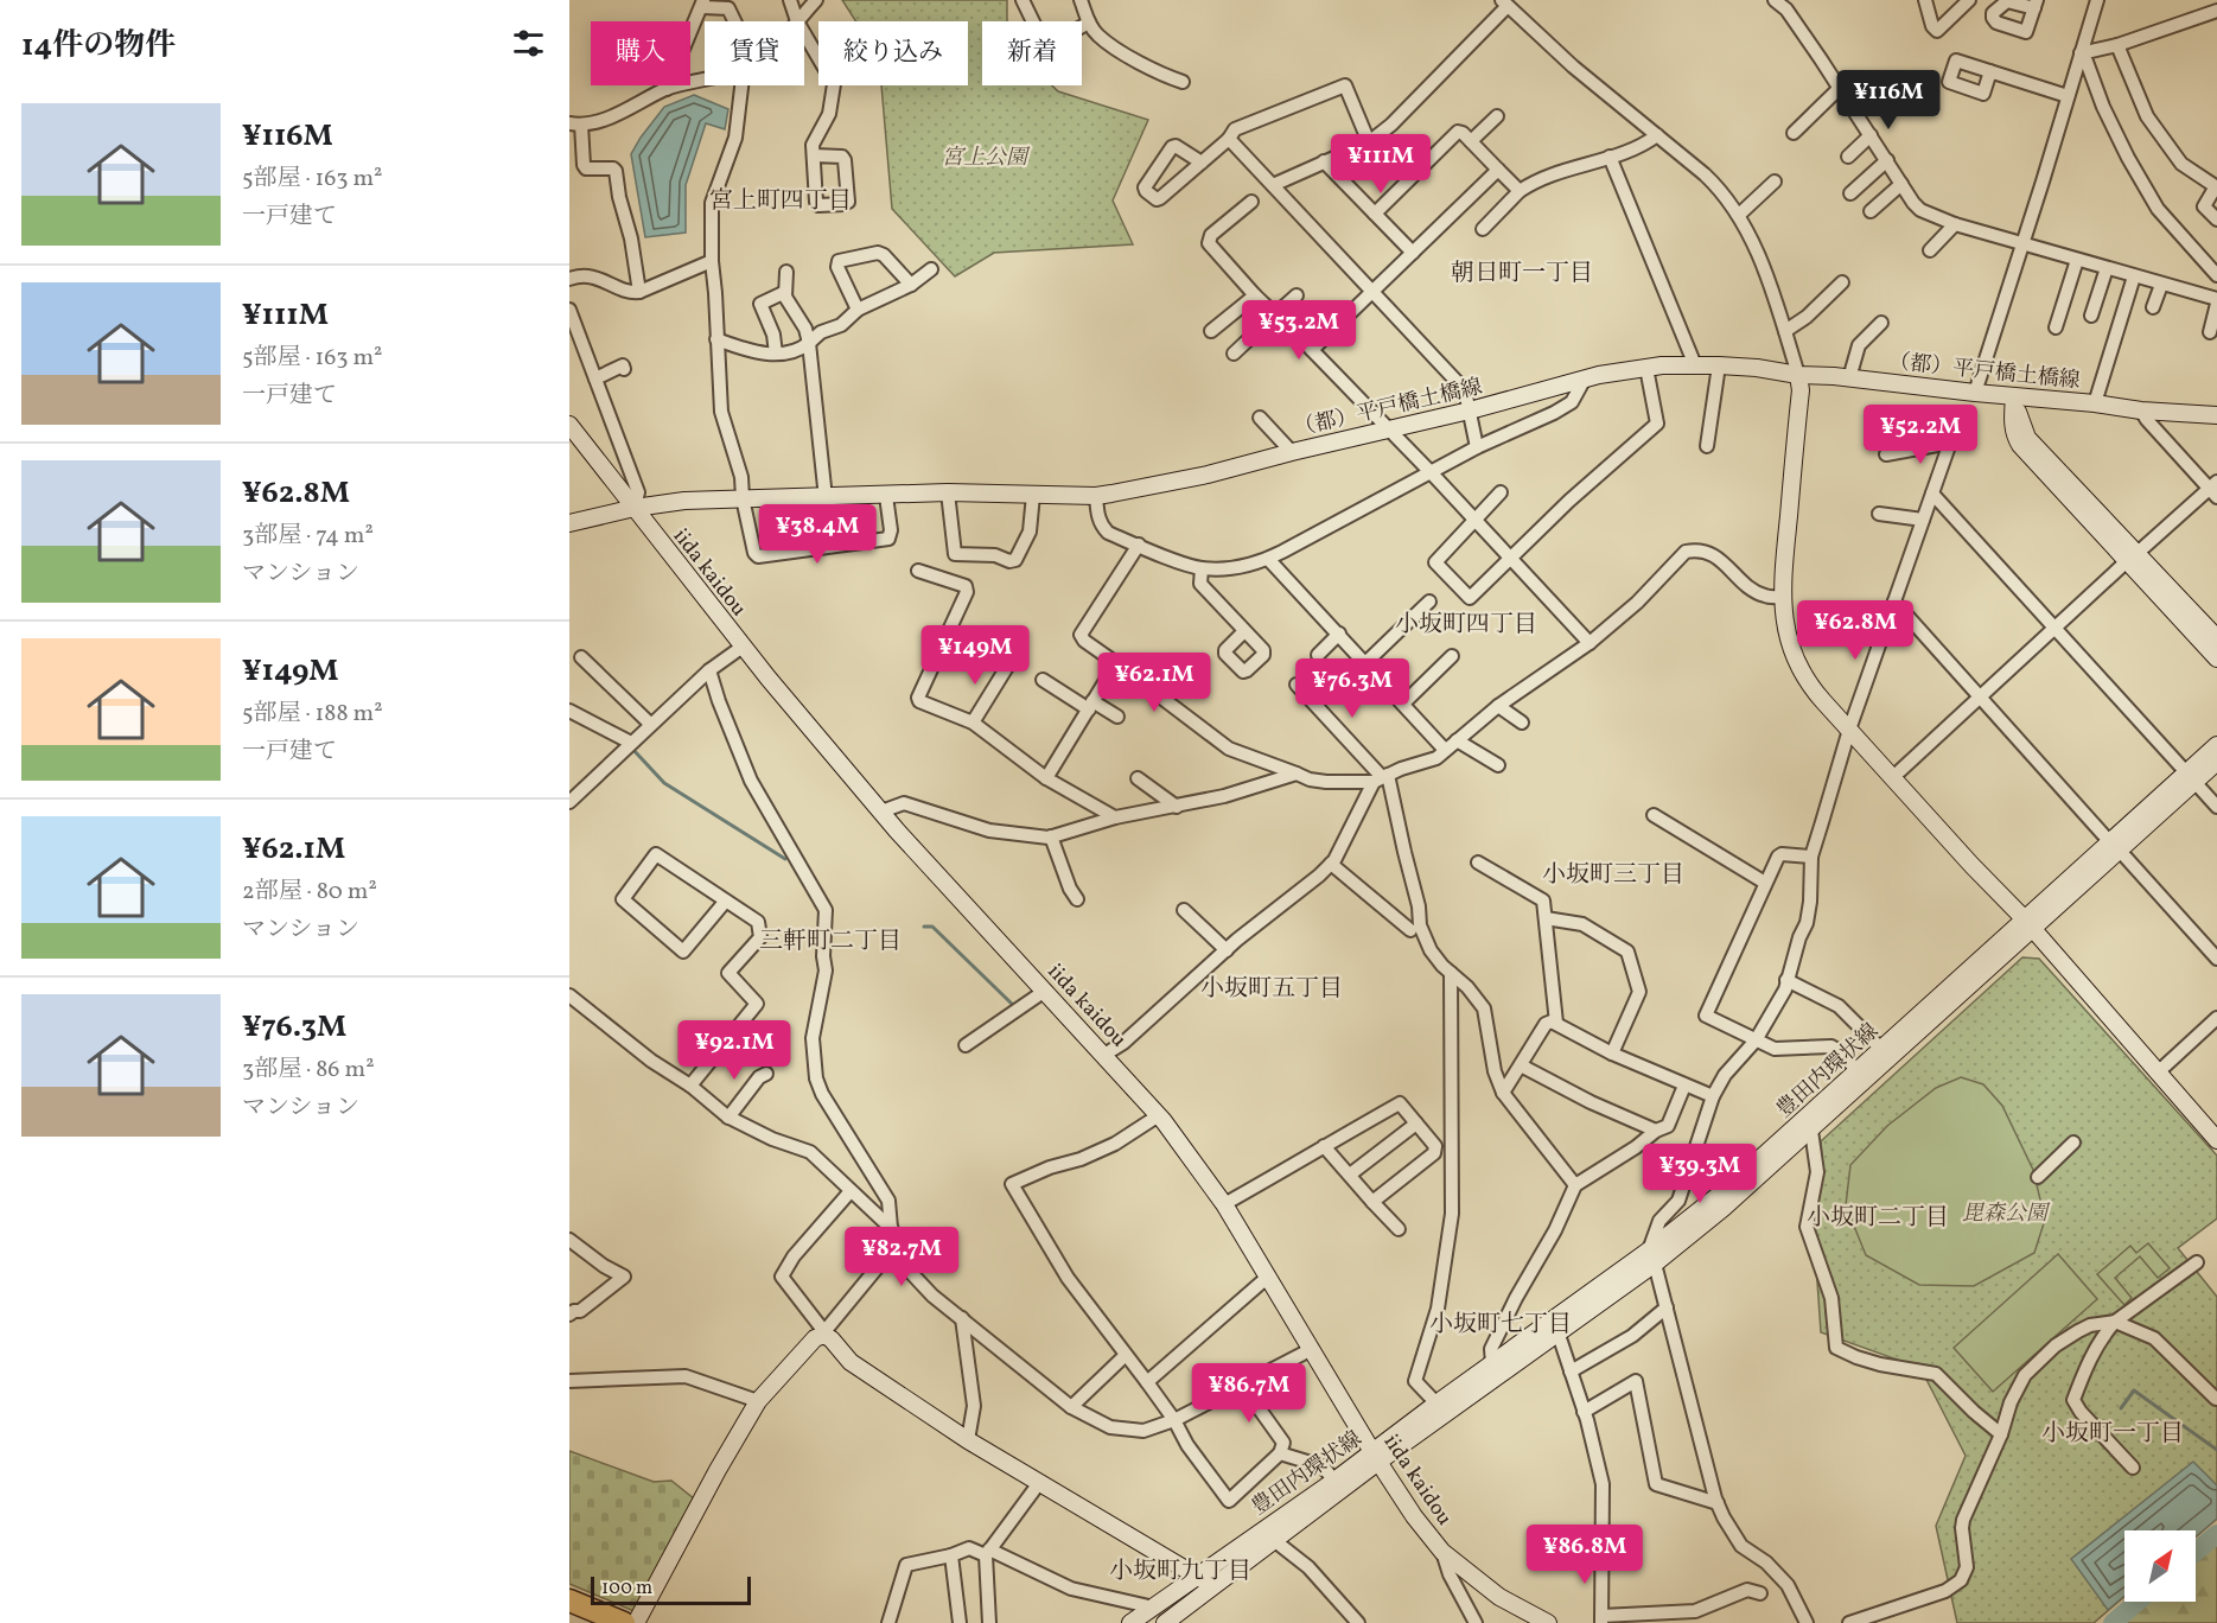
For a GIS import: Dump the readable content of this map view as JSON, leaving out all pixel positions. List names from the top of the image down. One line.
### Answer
{"streets":{"street":["（都）平戸橋土橋線","iida kaidou","豊田内環状線"]},"crossings":[["（都）平戸橋土橋線","iida kaidou"],["iida kaidou","豊田内環状線"]],"districts":["宮上町四丁目","朝日町一丁目","小坂町四丁目","小坂町三丁目","三軒町二丁目","小坂町五丁目","小坂町二丁目","小坂町七丁目","小坂町一丁目","小坂町九丁目"],"parks":["宮上公園","毘森公園"],"scale_bar":"100 m","north":"top right","page":{"heading":"14件の物件","chip":["購入","賃貸","絞り込み","新着"],"price":["¥116M","¥111M","¥53.2M","¥52.2M","¥38.4M","¥62.8M","¥149M","¥62.1M","¥76.3M","¥92.1M","¥39.3M","¥82.7M","¥86.7M","¥86.8M"],"list":[{"name":"¥116M","note":"5部屋 · 163 m² · 一戸建て"},{"name":"¥111M","note":"5部屋 · 163 m² · 一戸建て"},{"name":"¥62.8M","note":"3部屋 · 74 m² · マンション"},{"name":"¥149M","note":"5部屋 · 188 m² · 一戸建て"},{"name":"¥62.1M","note":"2部屋 · 80 m² · マンション"},{"name":"¥76.3M","note":"3部屋 · 86 m² · マンション"}],"scale":"100 m"}}
